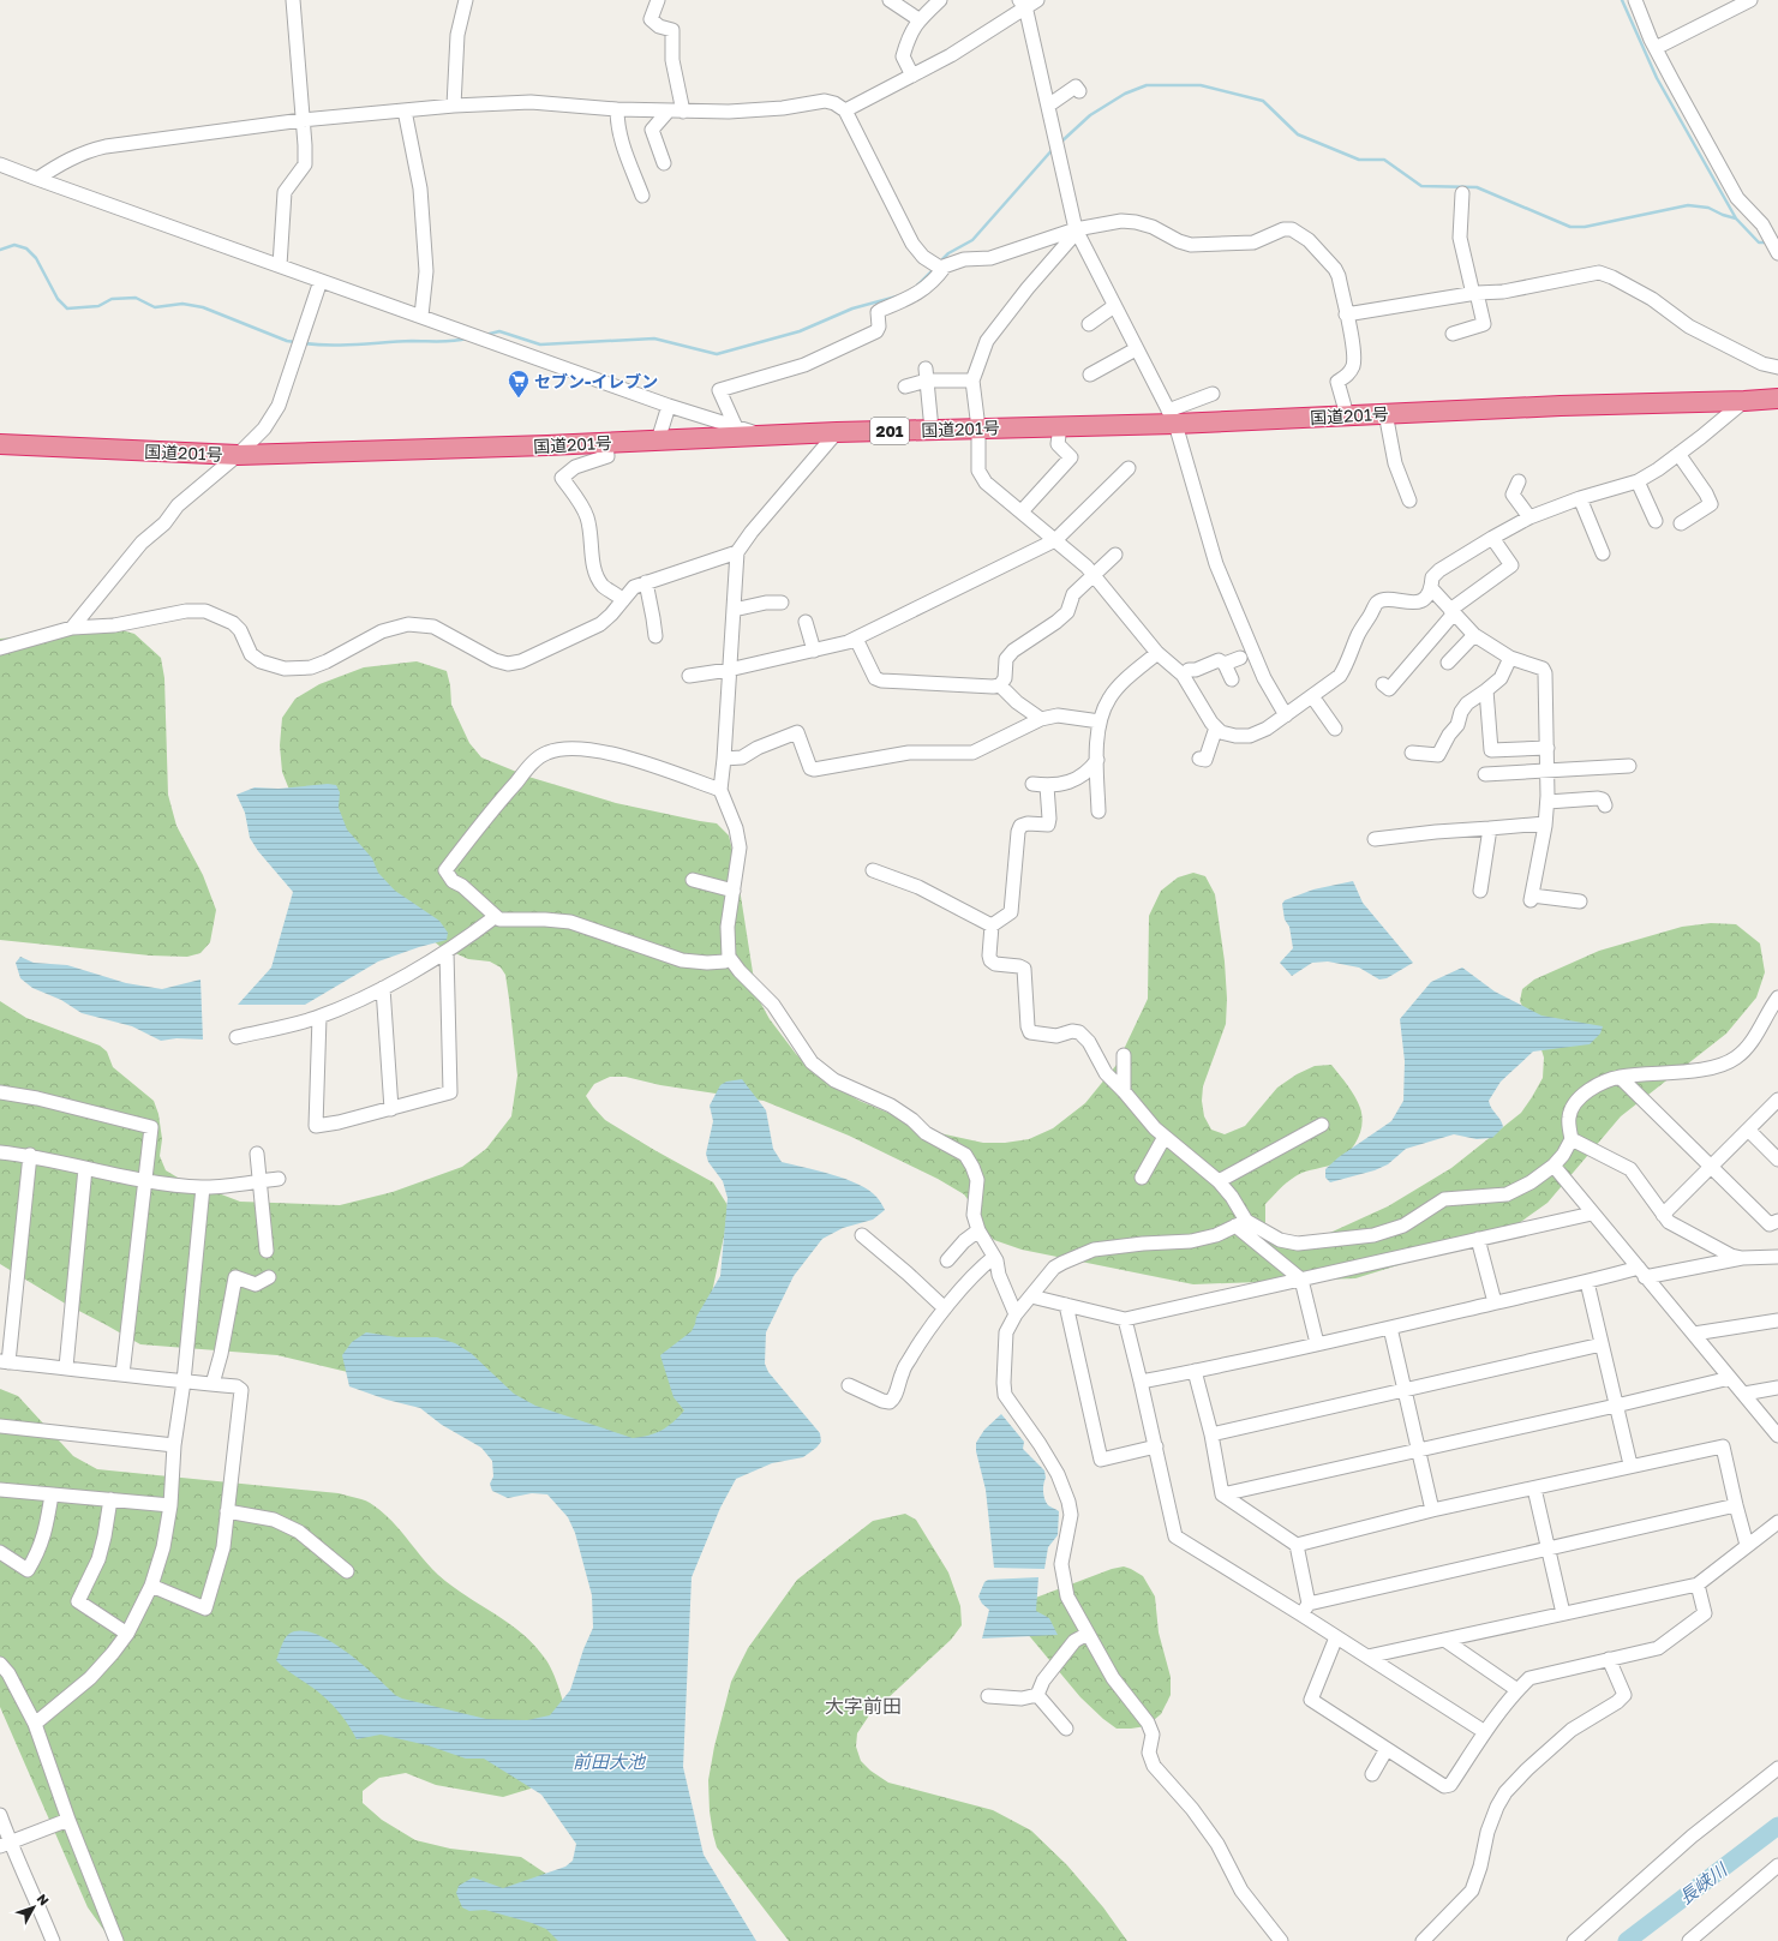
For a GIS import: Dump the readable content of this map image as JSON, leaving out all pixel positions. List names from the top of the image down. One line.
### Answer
{"streets":{"highway":["国道201号","201"]},"districts":["大字前田"],"water":["前田大池","長峡川"],"places":{"supermarket":["セブン-イレブン"]},"north":"top right"}
